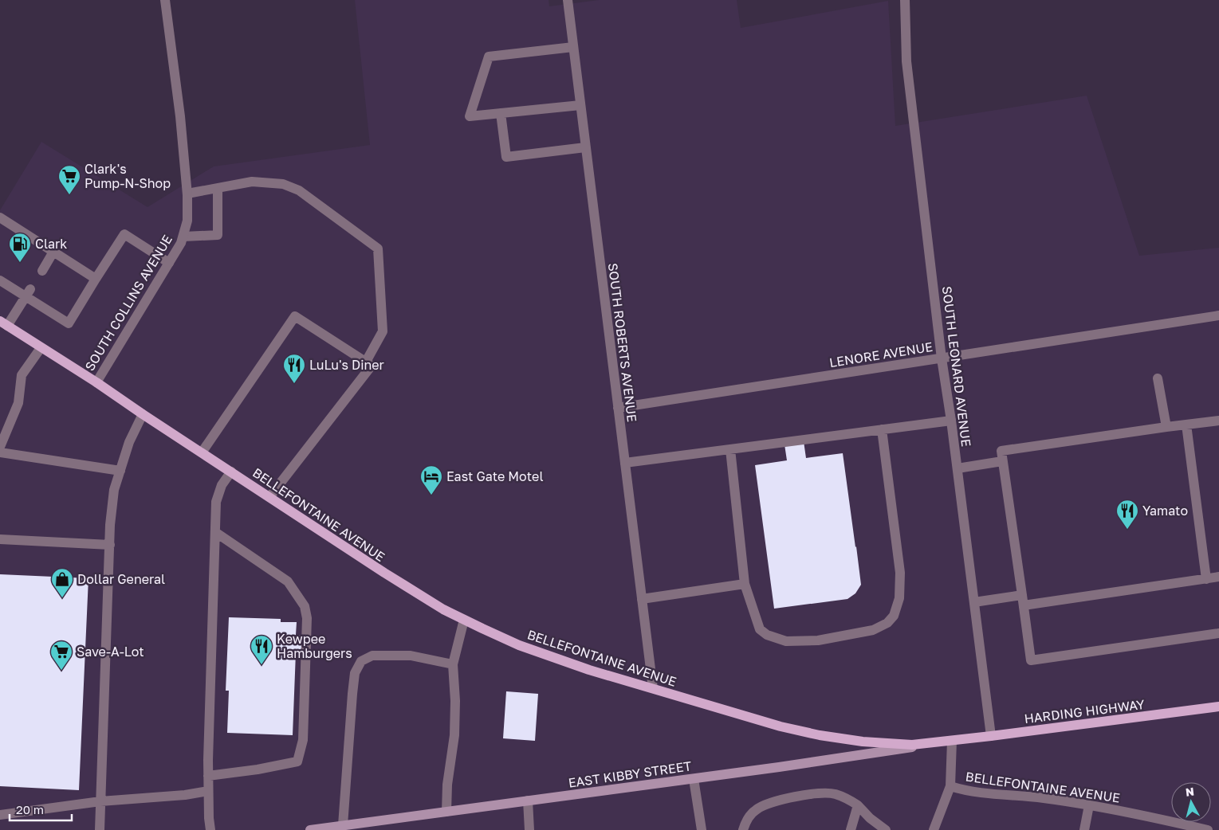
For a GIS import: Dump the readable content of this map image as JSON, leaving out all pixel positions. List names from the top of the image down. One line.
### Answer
{"streets":{"main road":["BELLEFONTAINE AVENUE","HARDING HIGHWAY"],"street":["SOUTH COLLINS AVENUE","SOUTH ROBERTS AVENUE","LENORE AVENUE","SOUTH LEONARD AVENUE","EAST KIBBY STREET"]},"crossings":[["SOUTH COLLINS AVENUE","BELLEFONTAINE AVENUE"],["SOUTH ROBERTS AVENUE","LENORE AVENUE"],["SOUTH ROBERTS AVENUE","BELLEFONTAINE AVENUE"],["LENORE AVENUE","SOUTH LEONARD AVENUE"],["SOUTH LEONARD AVENUE","HARDING HIGHWAY"],["BELLEFONTAINE AVENUE","HARDING HIGHWAY"],["BELLEFONTAINE AVENUE","EAST KIBBY STREET"],["HARDING HIGHWAY","EAST KIBBY STREET"]],"places":{"supermarket":["Clark's Pump-N-Shop","Save-A-Lot"],"fuel station":["Clark"],"restaurant":["LuLu's Diner","Yamato","Kewpee Hamburgers"],"hotel":["East Gate Motel"],"shop":["Dollar General"]},"scale_bar":"20 m","north":"top"}
